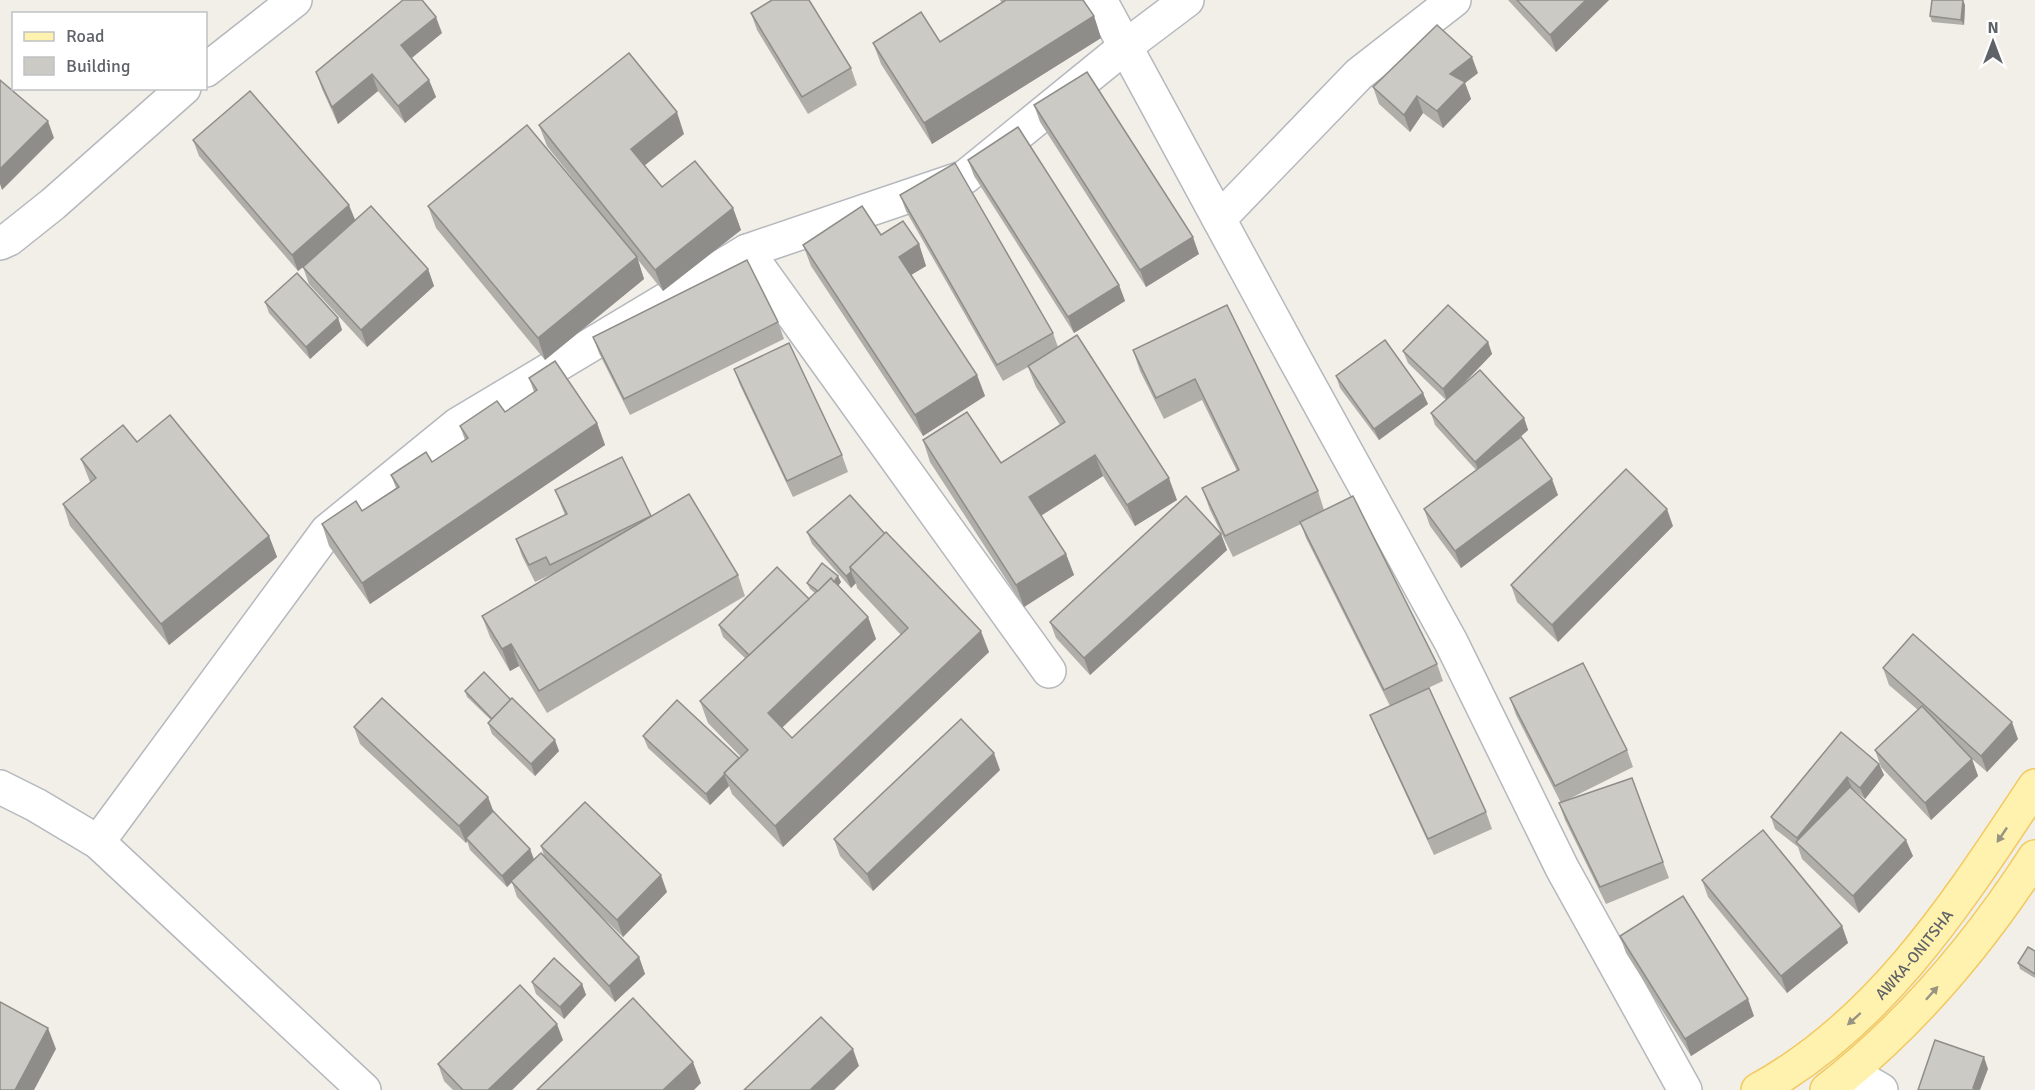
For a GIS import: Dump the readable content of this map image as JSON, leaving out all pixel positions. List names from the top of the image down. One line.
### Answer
{"streets":{"main road":["AWKA-ONITSHA"]},"legend":["Road","Building"],"north":"top"}
